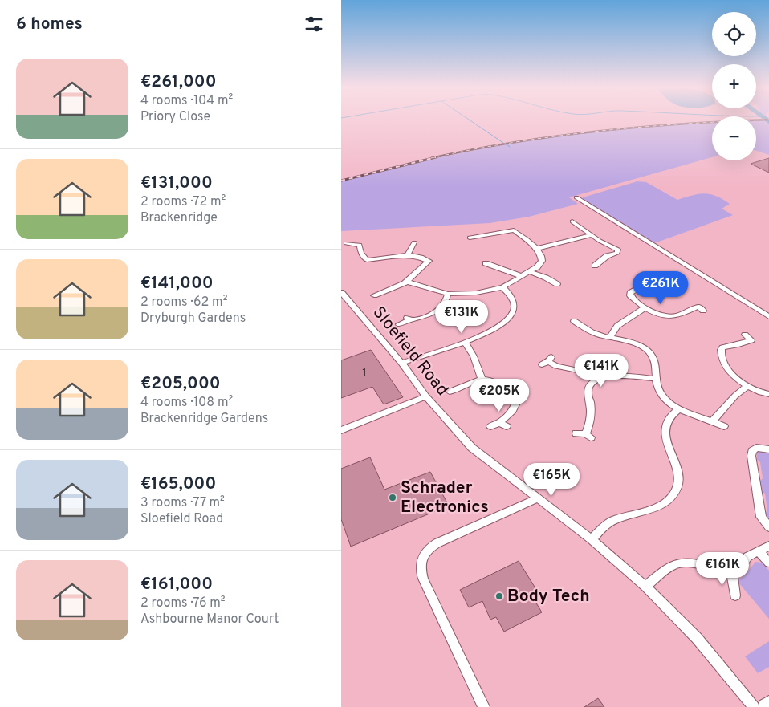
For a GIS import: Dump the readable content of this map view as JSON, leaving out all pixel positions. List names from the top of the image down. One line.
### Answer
{"streets":{"street":["Sloefield Road"]},"places":["Schrader Electronics","Body Tech"],"house_numbers":["1"],"page":{"heading":"6 homes","map_buttons":["+","−"],"list":[{"name":"€261,000","note":"4 rooms · 104 m² · Priory Close"},{"name":"€131,000","note":"2 rooms · 72 m² · Brackenridge"},{"name":"€141,000","note":"2 rooms · 62 m² · Dryburgh Gardens"},{"name":"€205,000","note":"4 rooms · 108 m² · Brackenridge Gardens"},{"name":"€165,000","note":"3 rooms · 77 m² · Sloefield Road"},{"name":"€161,000","note":"2 rooms · 76 m² · Ashbourne Manor Court"}],"price":["€261K","€131K","€141K","€205K","€165K","€161K"]}}
